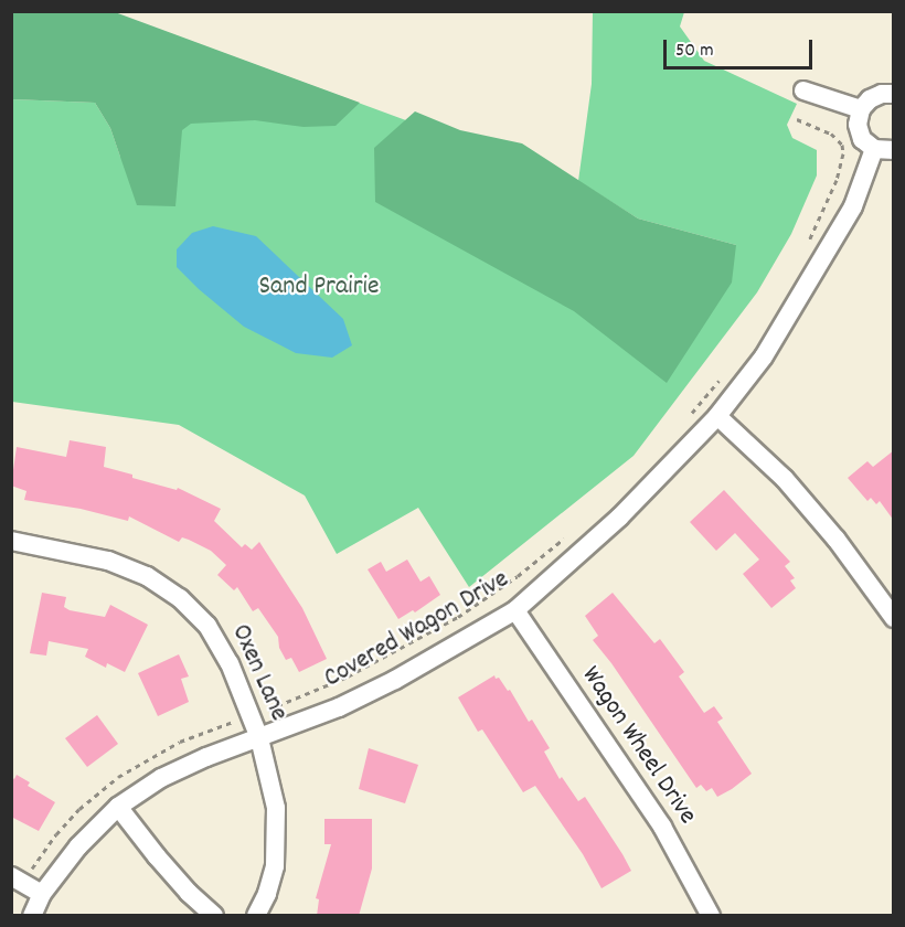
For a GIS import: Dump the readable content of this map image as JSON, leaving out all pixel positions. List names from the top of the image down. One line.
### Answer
{"streets":{"street":["Covered Wagon Drive","Oxen Lane","Wagon Wheel Drive"]},"crossings":[["Covered Wagon Drive","Oxen Lane"],["Covered Wagon Drive","Wagon Wheel Drive"]],"parks":["Sand Prairie"],"scale_bar":"50 m"}
